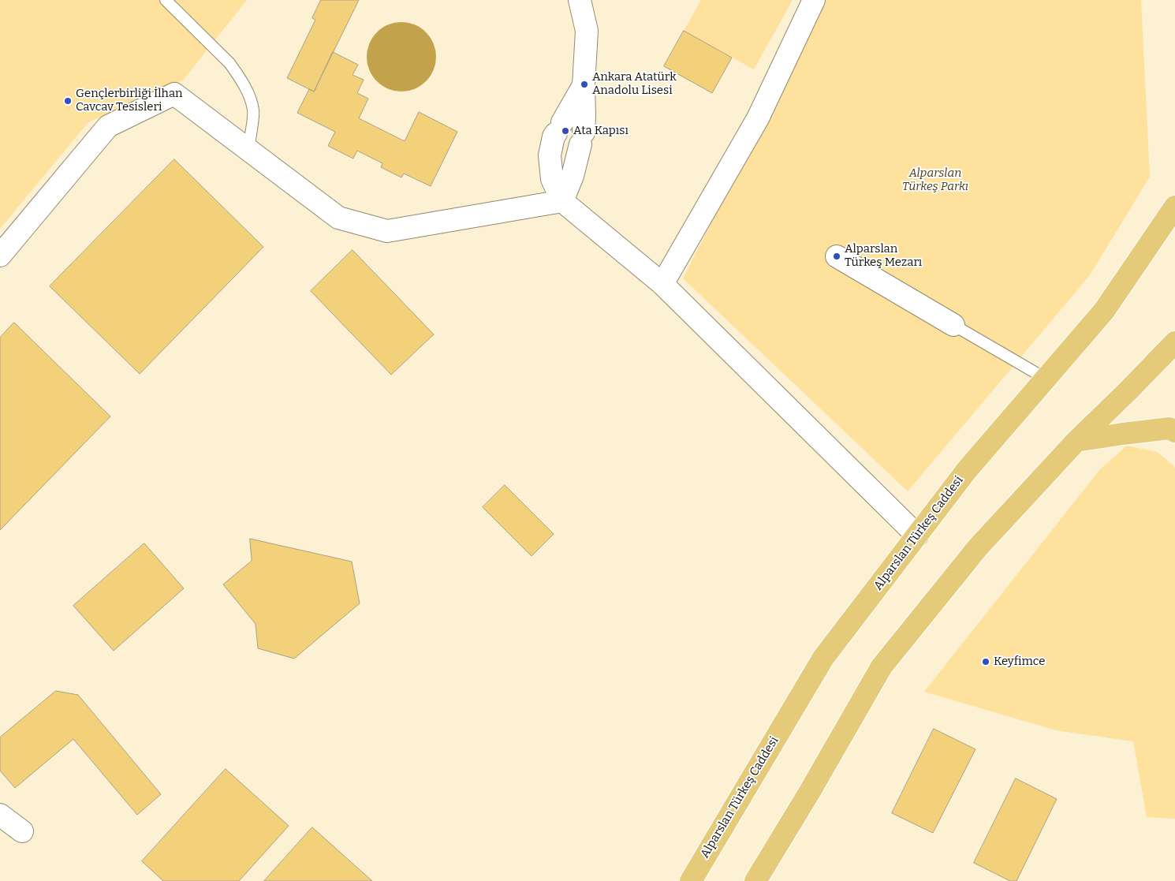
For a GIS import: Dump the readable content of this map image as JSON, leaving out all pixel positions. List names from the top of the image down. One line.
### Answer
{"streets":{"main road":["Alparslan Türkeş Caddesi"]},"parks":["Alparslan Türkeş Parkı"],"places":["Ankara Atatürk Anadolu Lisesi","Gençlerbirliği İlhan Cavcav Tesisleri","Ata Kapısı","Alparslan Türkeş Mezarı","Keyfimce"]}
